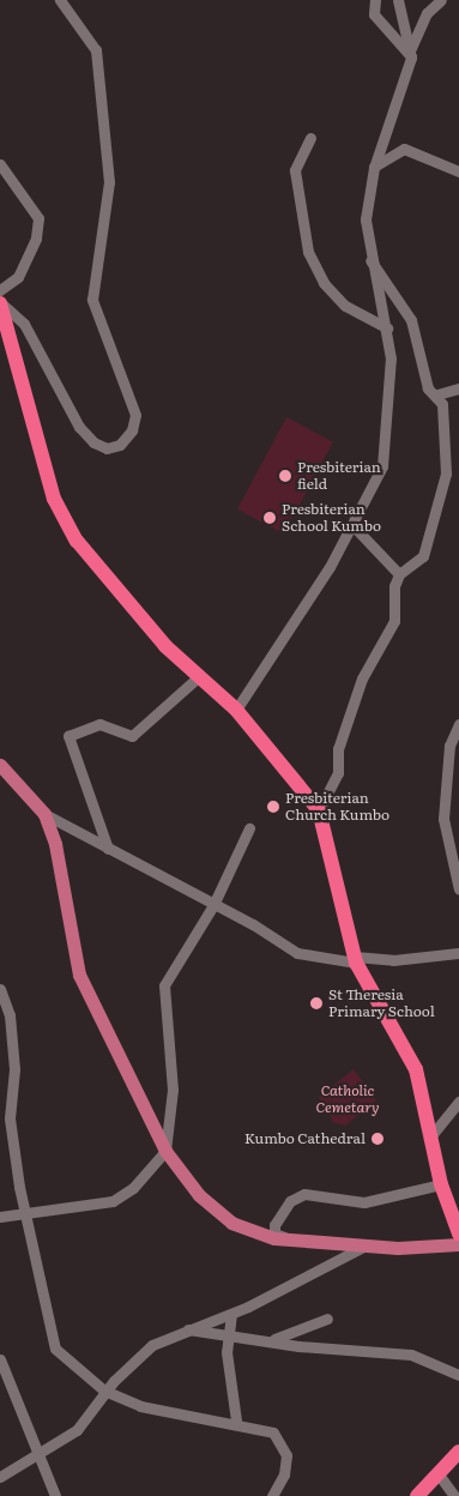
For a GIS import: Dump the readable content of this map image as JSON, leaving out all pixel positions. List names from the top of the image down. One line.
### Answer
{"parks":["Catholic Cemetary"],"places":["Presbiterian field","Presbiterian School Kumbo","Presbiterian Church Kumbo","St Theresia Primary School","Kumbo Cathedral"]}
